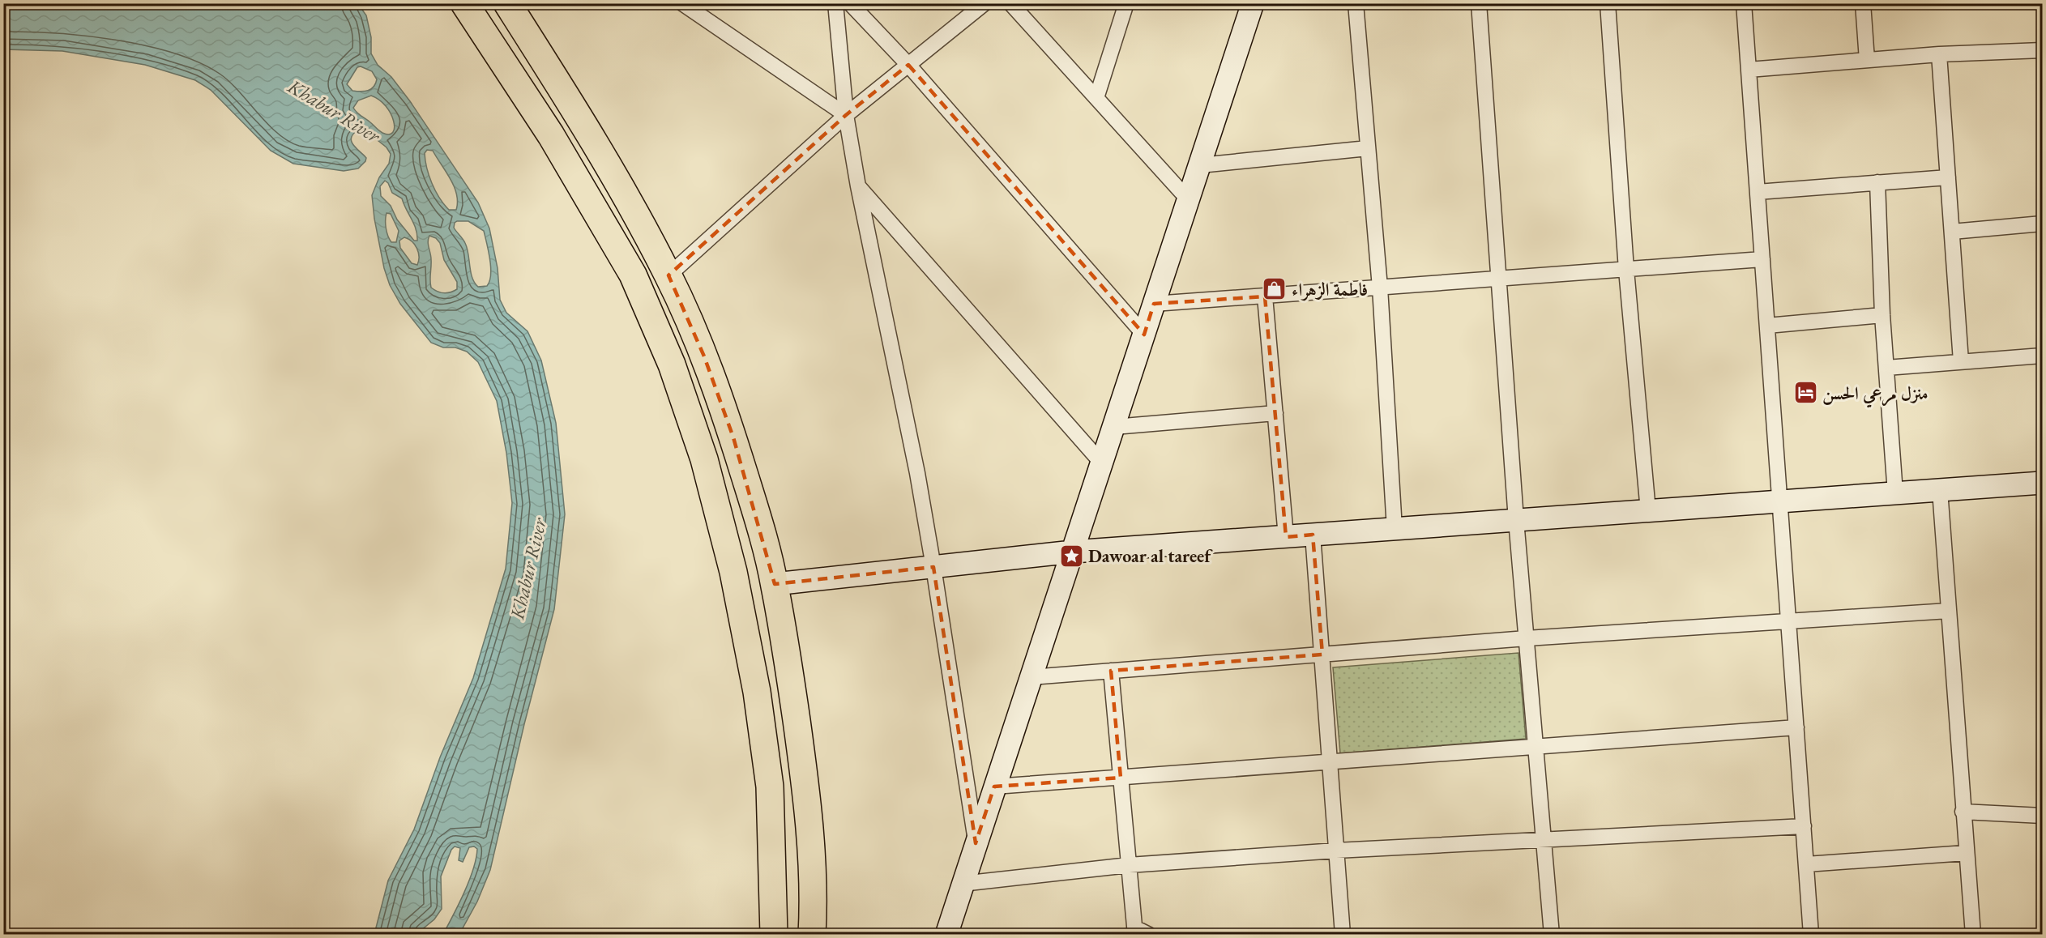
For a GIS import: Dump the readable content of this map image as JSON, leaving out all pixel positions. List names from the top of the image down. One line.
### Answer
{"water":["Khabur River"],"places":{"shop":["فاطمة الزهراء"],"hotel":["منزل مرعي الحسن"],"place":["Dawoar al tareef"]}}
